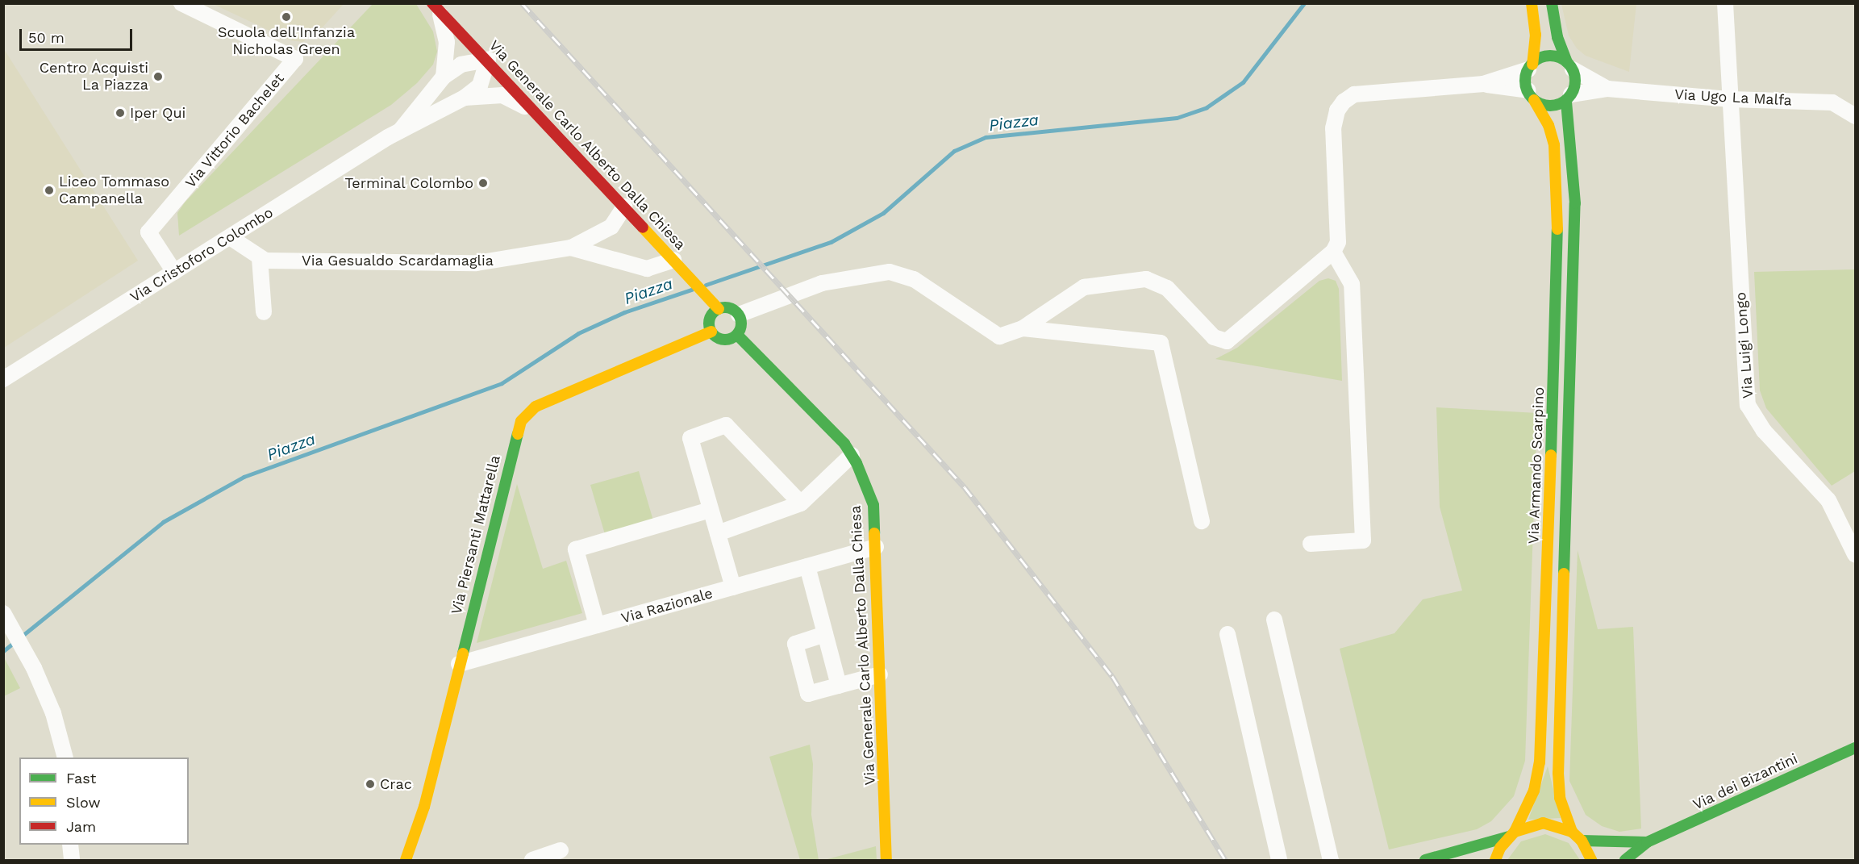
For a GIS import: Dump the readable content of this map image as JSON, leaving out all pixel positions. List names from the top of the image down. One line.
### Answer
{"streets":{"street":["Via Ugo La Malfa","Via Vittorio Bachelet","Via Generale Carlo Alberto Dalla Chiesa","Via Cristoforo Colombo","Via Gesualdo Scardamaglia","Via Luigi Longo","Via Armando Scarpino","Via Piersanti Mattarella","Via Razionale","Via dei Bizantini"]},"crossings":[["Via Ugo La Malfa","Via Luigi Longo"],["Via Ugo La Malfa","Via Armando Scarpino"],["Via Vittorio Bachelet","Via Cristoforo Colombo"],["Via Generale Carlo Alberto Dalla Chiesa","Via Cristoforo Colombo"],["Via Generale Carlo Alberto Dalla Chiesa","Via Gesualdo Scardamaglia"],["Via Generale Carlo Alberto Dalla Chiesa","Via Piersanti Mattarella"],["Via Generale Carlo Alberto Dalla Chiesa","Via Razionale"],["Via Piersanti Mattarella","Via Razionale"]],"water":["Piazza"],"places":["Scuola dell'Infanzia Nicholas Green","Centro Acquisti La Piazza","Iper Qui","Terminal Colombo","Liceo Tommaso Campanella","Crac"],"legend":["Fast","Slow","Jam"],"scale_bar":"50 m"}
